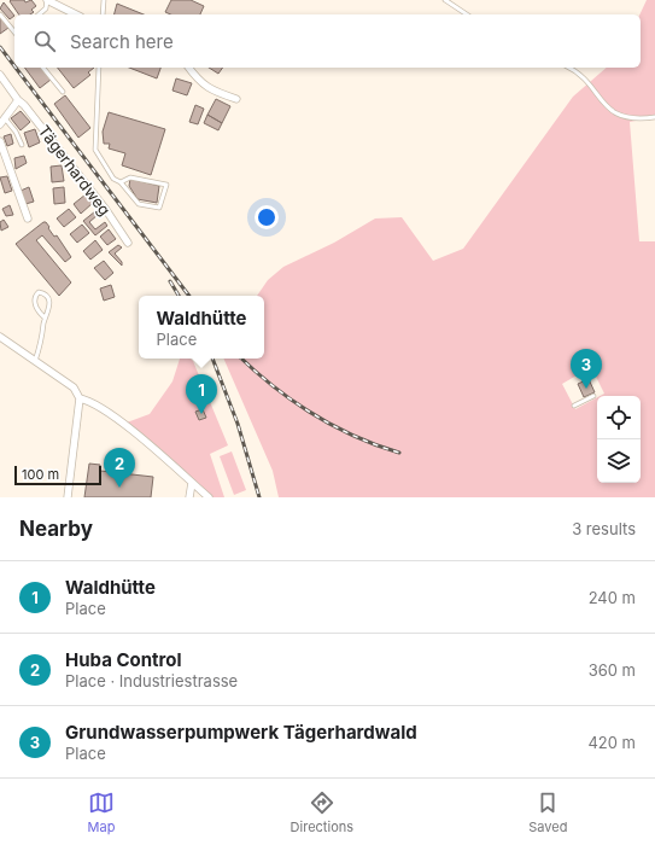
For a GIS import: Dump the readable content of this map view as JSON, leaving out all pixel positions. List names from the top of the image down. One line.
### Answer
{"streets":{"street":["Tägerhardweg"]},"scale_bar":"100 m","page":{"search":"Search here","popup":["Waldhütte","Place"],"pins":["3","1","2"],"scale":"100 m","heading":["Nearby","3 results"],"list":[{"mark":"1","name":"Waldhütte","note":"Place","value":"240 m"},{"mark":"2","name":"Huba Control","note":"Place · Industriestrasse","value":"360 m"},{"mark":"3","name":"Grundwasserpumpwerk Tägerhardwald","note":"Place","value":"420 m"}],"nav":["Map","Directions","Saved"]}}
